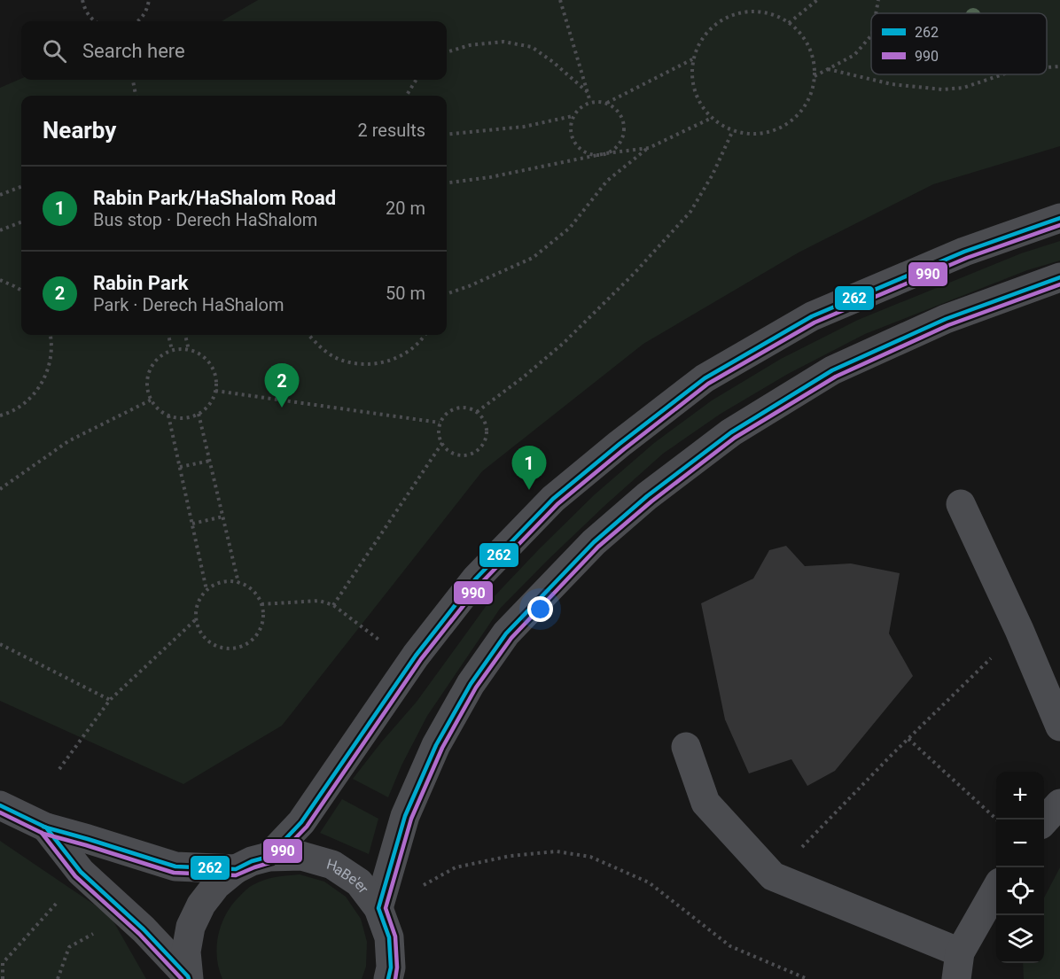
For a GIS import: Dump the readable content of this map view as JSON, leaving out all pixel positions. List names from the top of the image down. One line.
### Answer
{"streets":{"street":["HaBe'er"]},"lines":["transit line 262","transit line 990"],"legend":["262","990"],"page":{"search":"Search here","heading":["Nearby","2 results"],"list":[{"mark":"1","name":"Rabin Park/HaShalom Road","note":"Bus stop · Derech HaShalom","value":"20 m"},{"mark":"2","name":"Rabin Park","note":"Park · Derech HaShalom","value":"50 m"}],"pins":["2","1"],"map_buttons":["+","−"]}}
